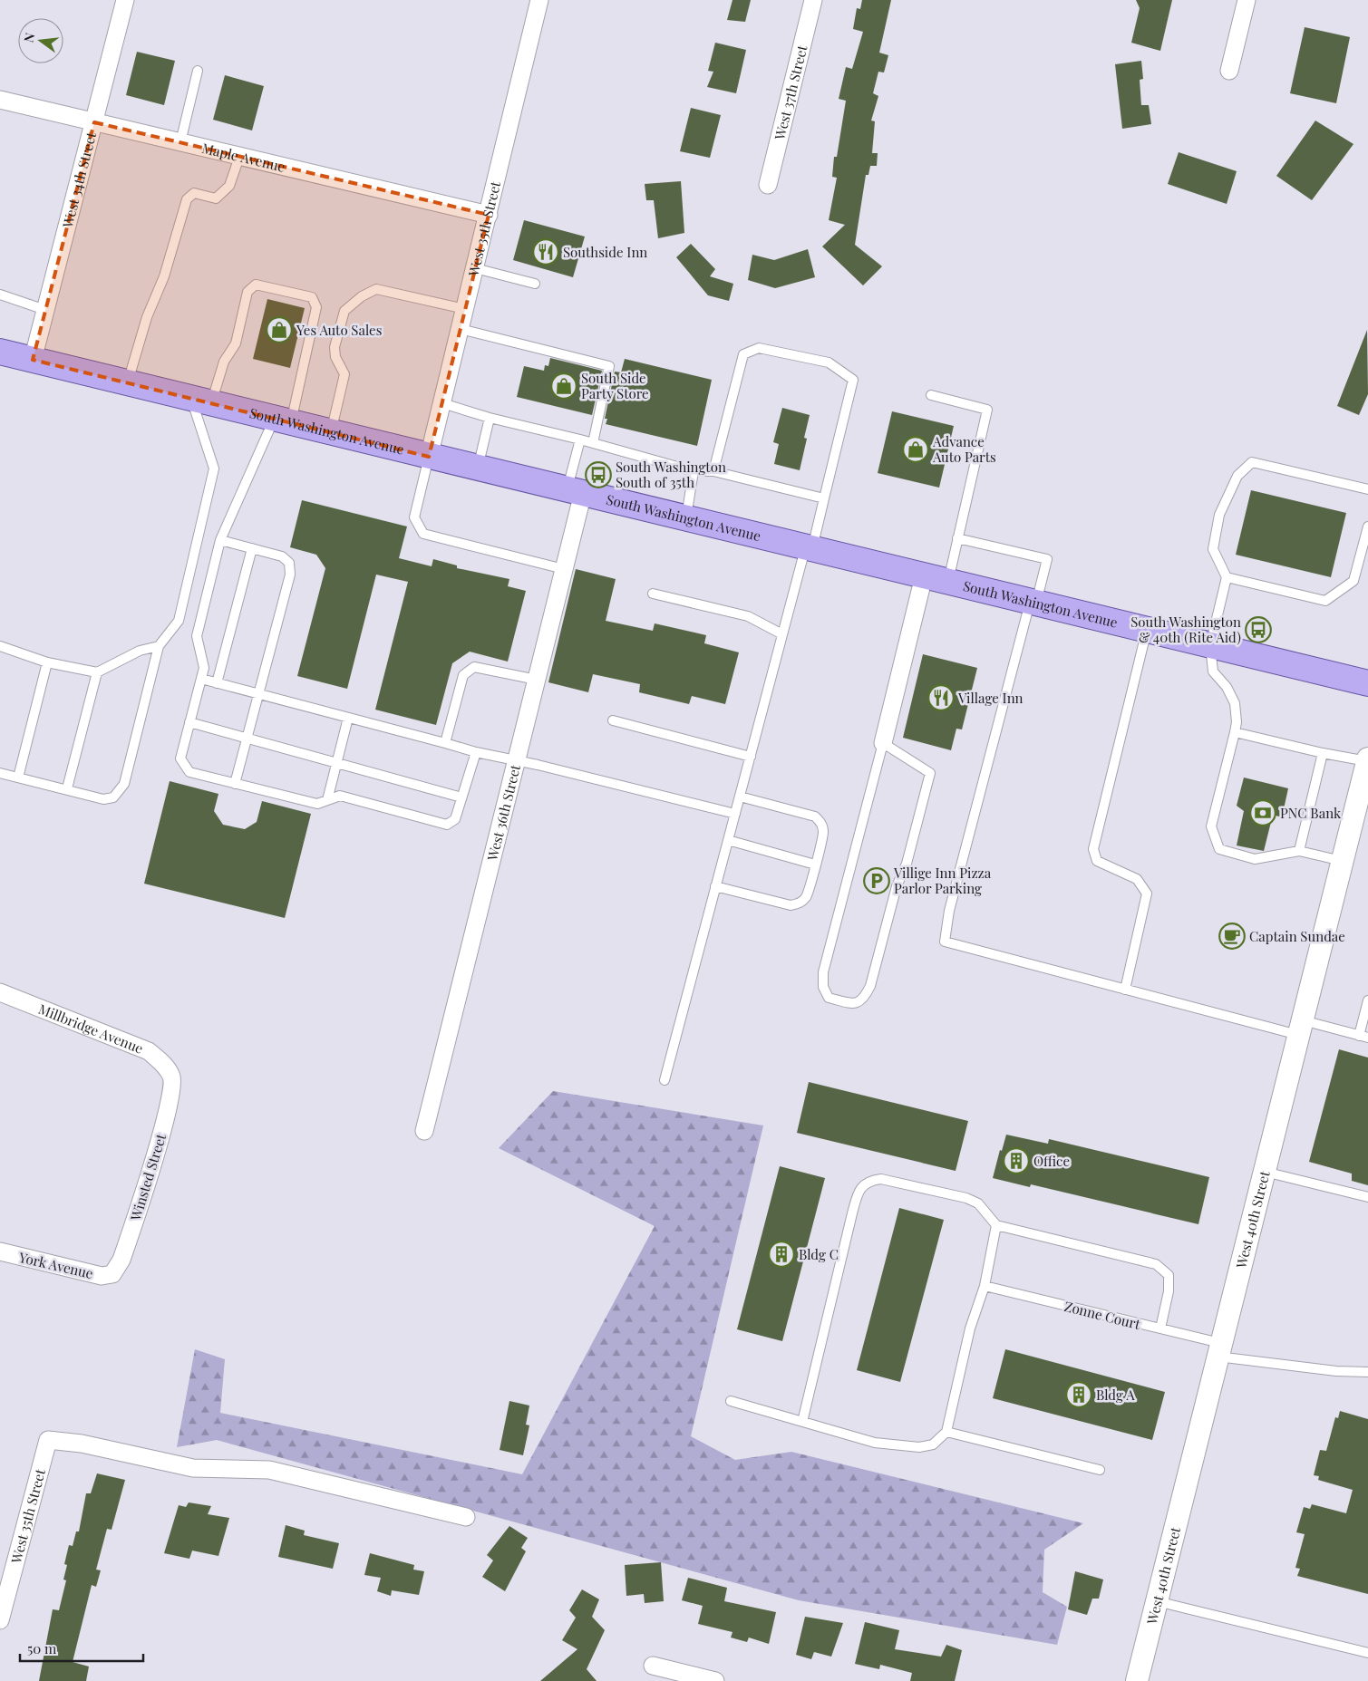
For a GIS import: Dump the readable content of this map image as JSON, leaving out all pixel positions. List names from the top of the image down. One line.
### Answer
{"streets":{"main road":["South Washington Avenue"],"street":["West 37th Street","Maple Avenue","West 34th Street","West 35th Street","West 36th Street","Millbridge Avenue","Winsted Street","West 40th Street","York Avenue"],"lane":["Zonne Court"]},"crossings":[["Maple Avenue","West 34th Street"],["Maple Avenue","West 35th Street"],["West 34th Street","South Washington Avenue"],["West 35th Street","South Washington Avenue"],["South Washington Avenue","West 36th Street"],["Millbridge Avenue","Winsted Street"],["Winsted Street","York Avenue"],["West 40th Street","Zonne Court"]],"places":{"restaurant":["Southside Inn","Village Inn"],"shop":["Yes Auto Sales","South Side Party Store","Advance Auto Parts"],"bus stop":["South Washington South of 35th","South Washington & 40th (Rite Aid)"],"bank":["PNC Bank"],"parking":["Villige Inn Pizza Parlor Parking"],"cafe":["Captain Sundae"],"building":["Office","Bldg C","Bldg A"]},"scale_bar":"50 m","north":"left"}
